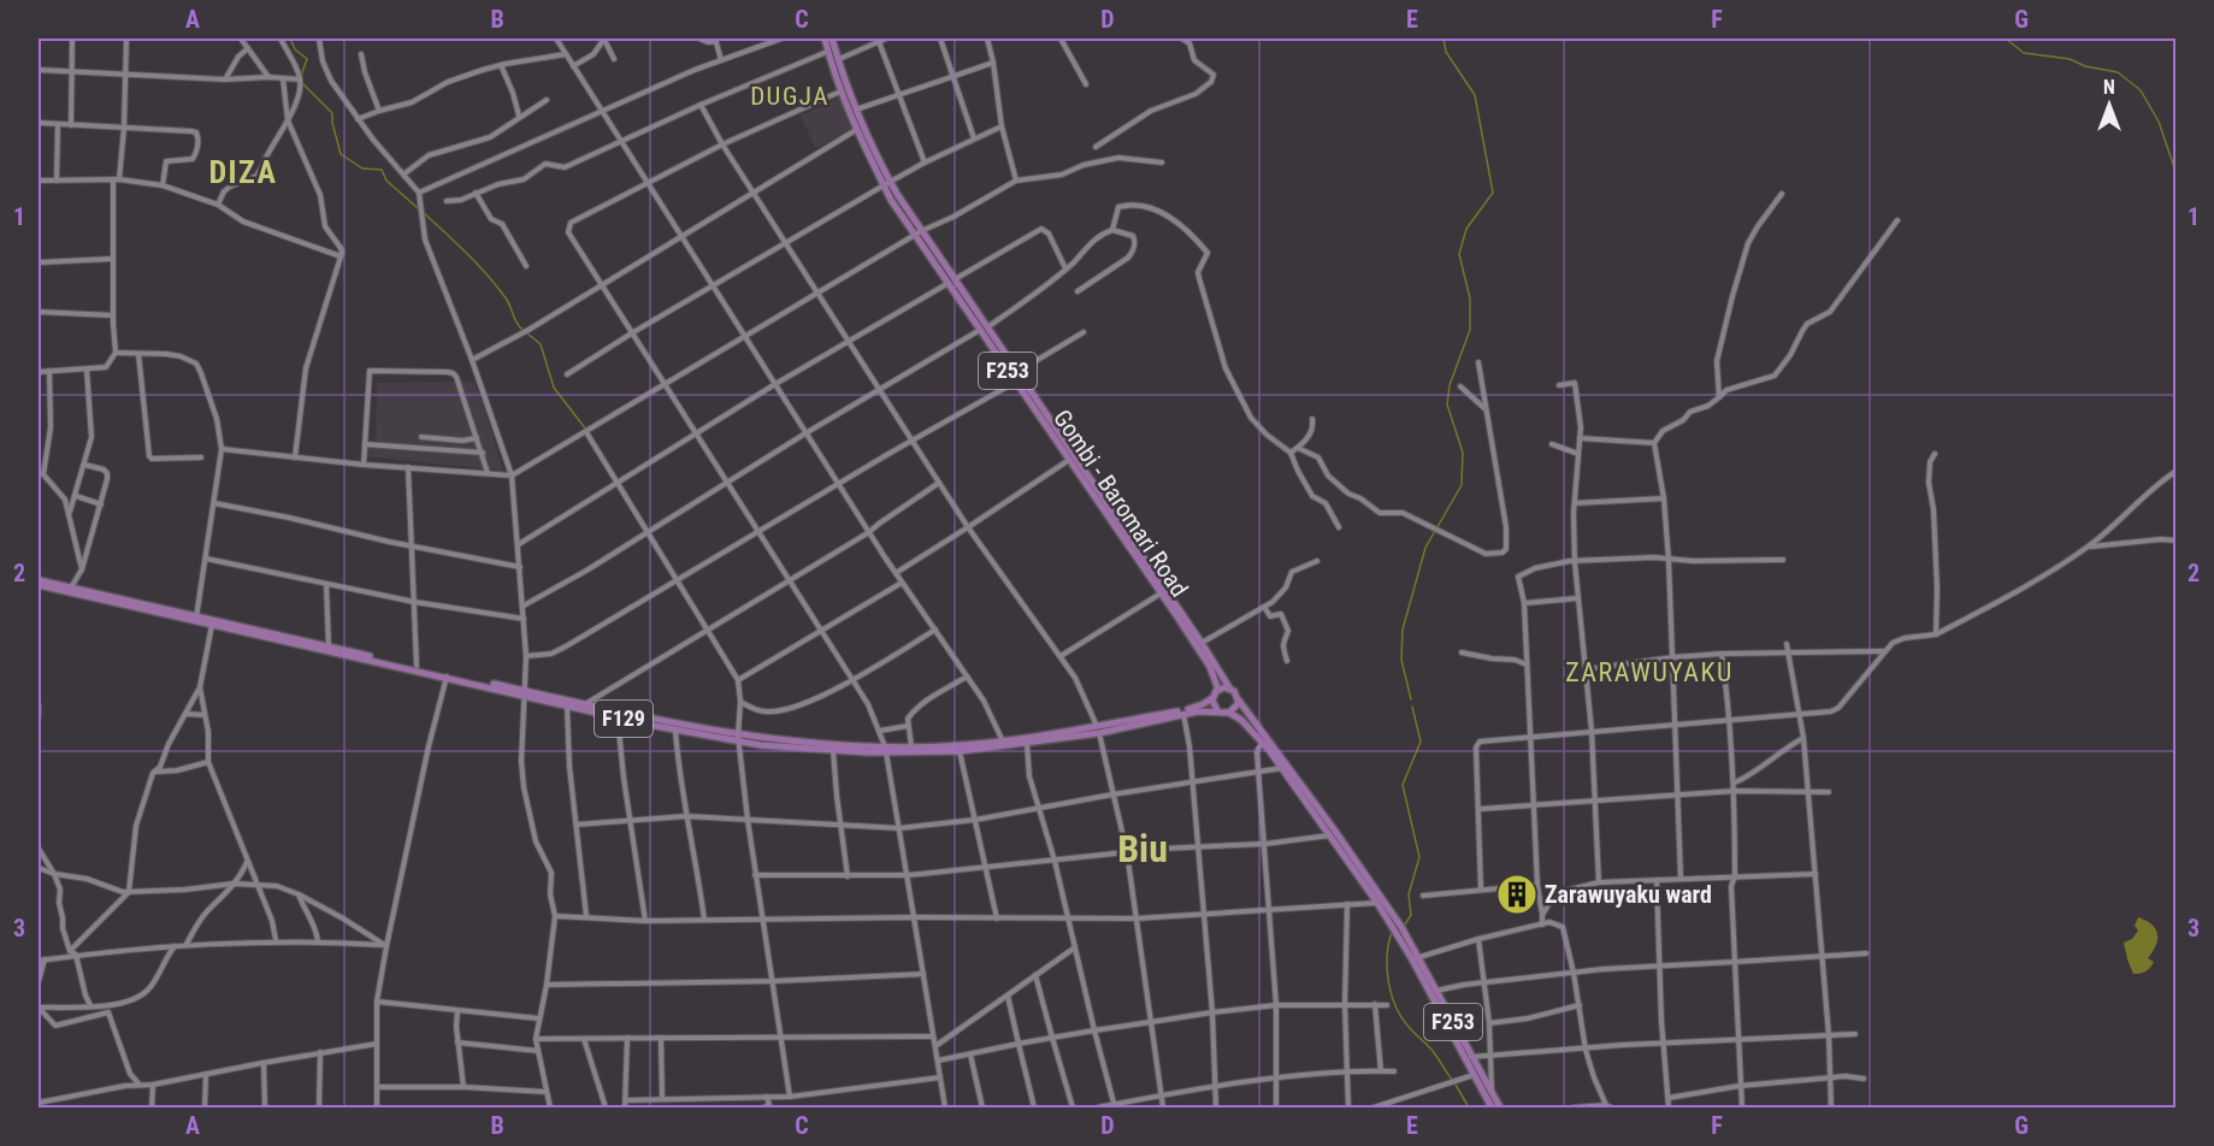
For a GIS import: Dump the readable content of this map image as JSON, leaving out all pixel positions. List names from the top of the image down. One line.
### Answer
{"streets":{"main road":["F253","Gombi - Baromari Road","F129"]},"crossings":[["F253","Gombi - Baromari Road"],["F253","F129"],["Gombi - Baromari Road","F129"]],"districts":["DUGJA","DIZA","ZARAWUYAKU","Biu"],"places":{"building":["Zarawuyaku ward"]},"north":"top","grid":{"columns":["A","B","C","D","E","F","G"],"rows":["1","2","3"]}}
